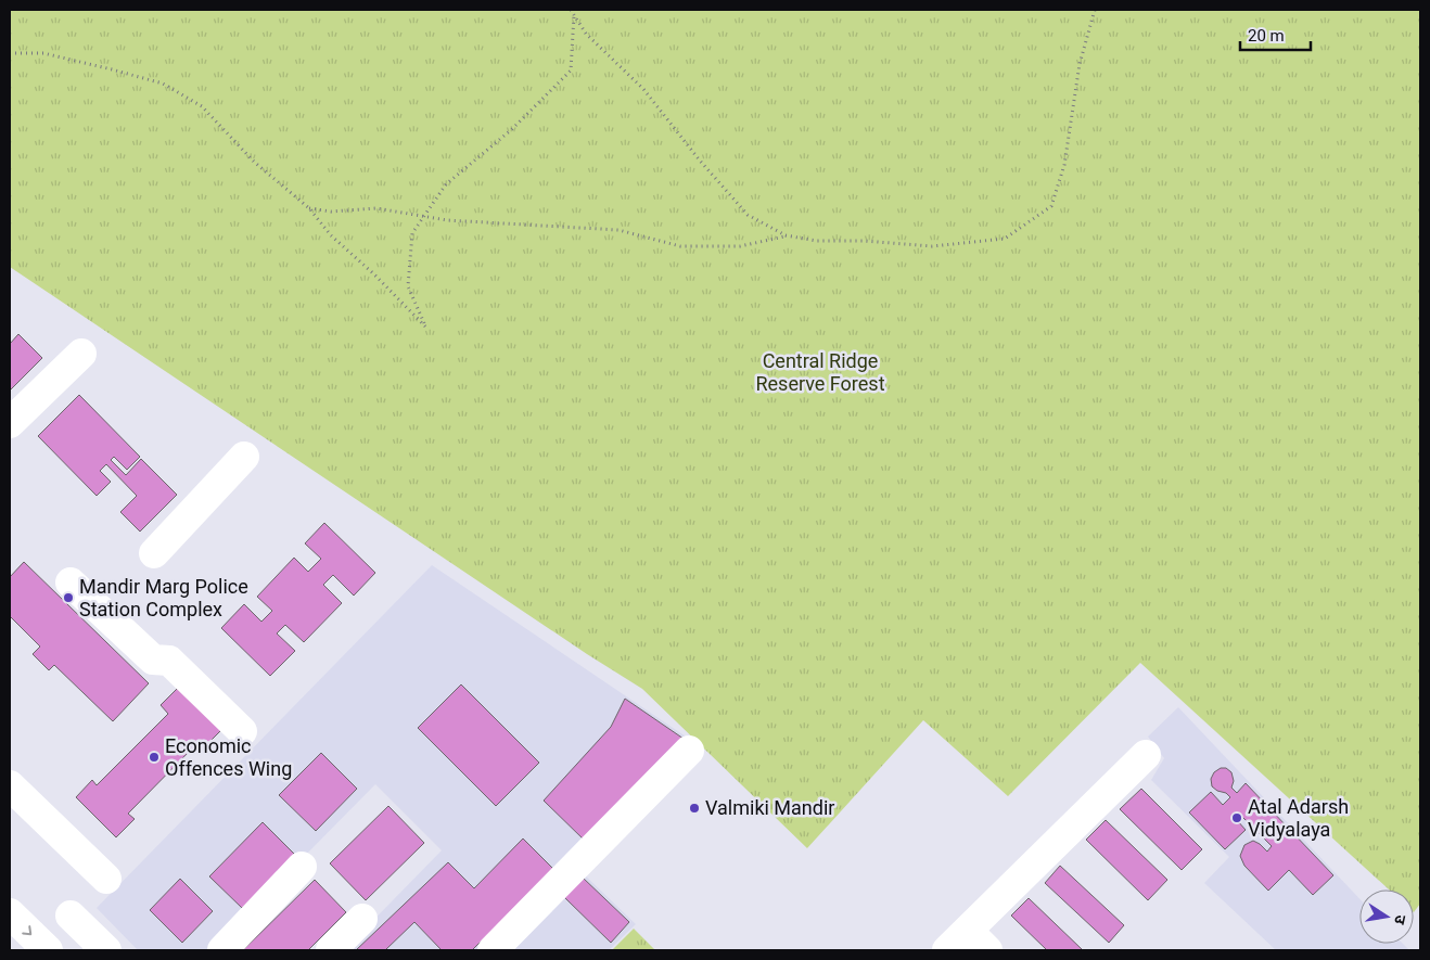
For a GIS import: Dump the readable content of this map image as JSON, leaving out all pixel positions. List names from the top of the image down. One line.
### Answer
{"parks":["Central Ridge Reserve Forest"],"places":["Mandir Marg Police Station Complex","Economic Offences Wing","Valmiki Mandir","Atal Adarsh Vidyalaya"],"scale_bar":"20 m","north":"right"}
